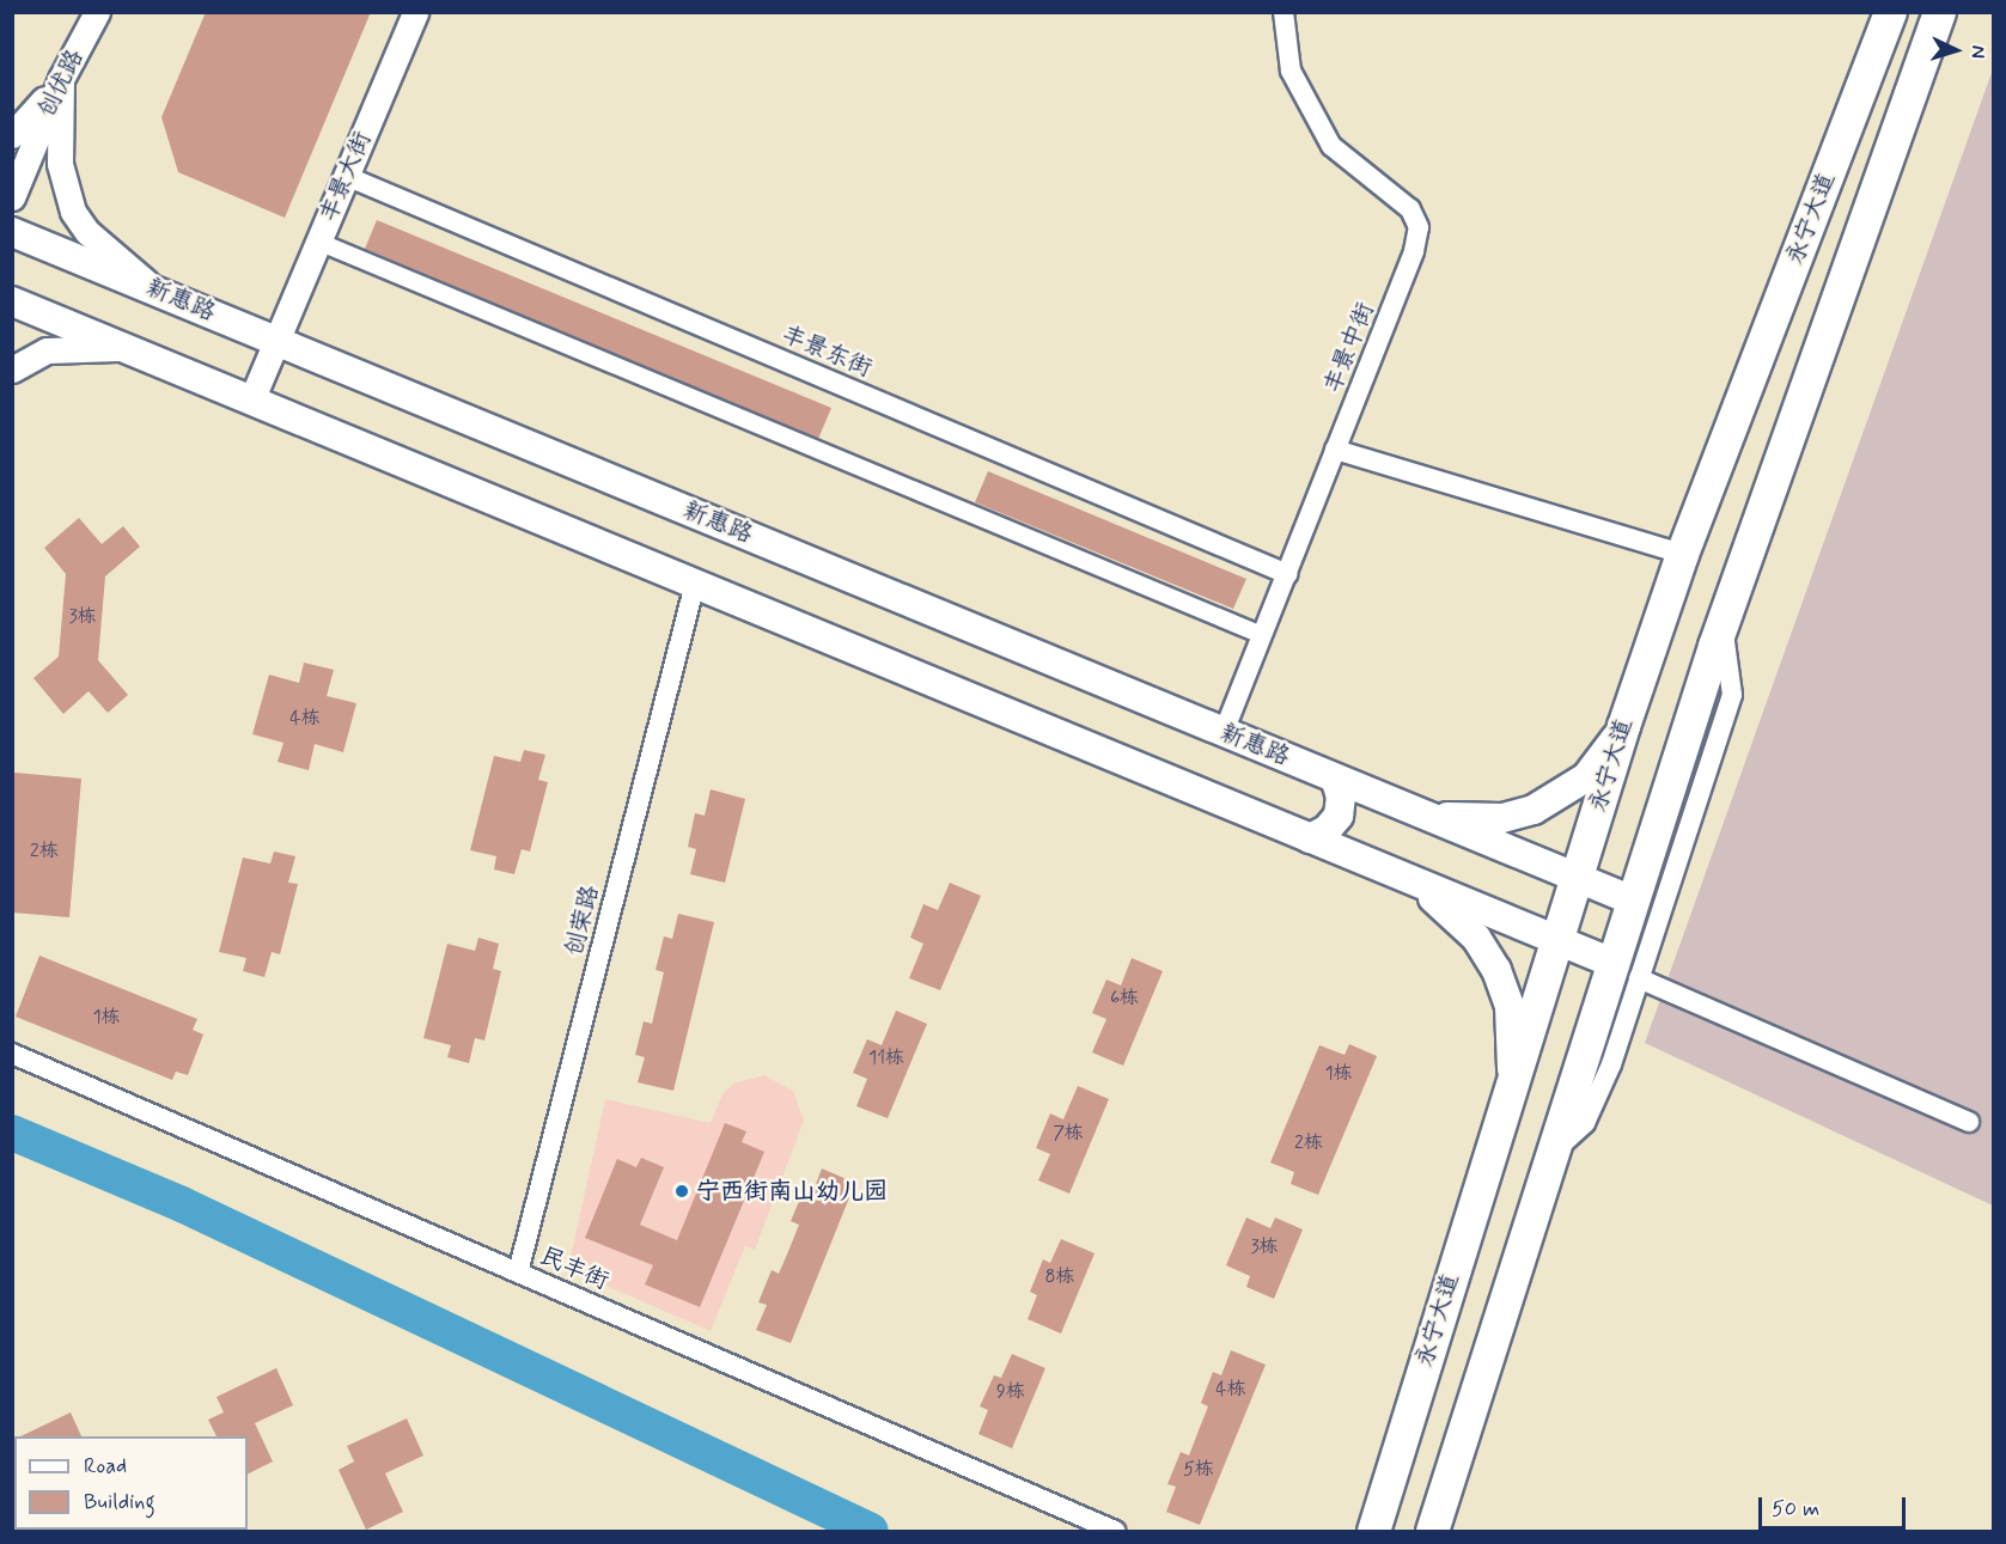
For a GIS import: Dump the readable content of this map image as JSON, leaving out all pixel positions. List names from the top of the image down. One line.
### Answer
{"streets":{"main road":["永宁大道","新惠路"],"street":["创优路","丰景大街","丰景中街","丰景东街","创荣路","民丰街"]},"crossings":[["丰景大街","新惠路"],["丰景大街","丰景东街"],["永宁大道","新惠路"],["新惠路","丰景中街"],["丰景中街","丰景东街"],["创荣路","民丰街"]],"places":["宁西街南山幼儿园"],"house_numbers":["3栋","4栋","2栋","6栋","1栋","11栋","1栋","7栋","2栋","3栋","8栋","4栋","9栋","5栋"],"legend":["Road","Building"],"scale_bar":"50 m","north":"right"}
